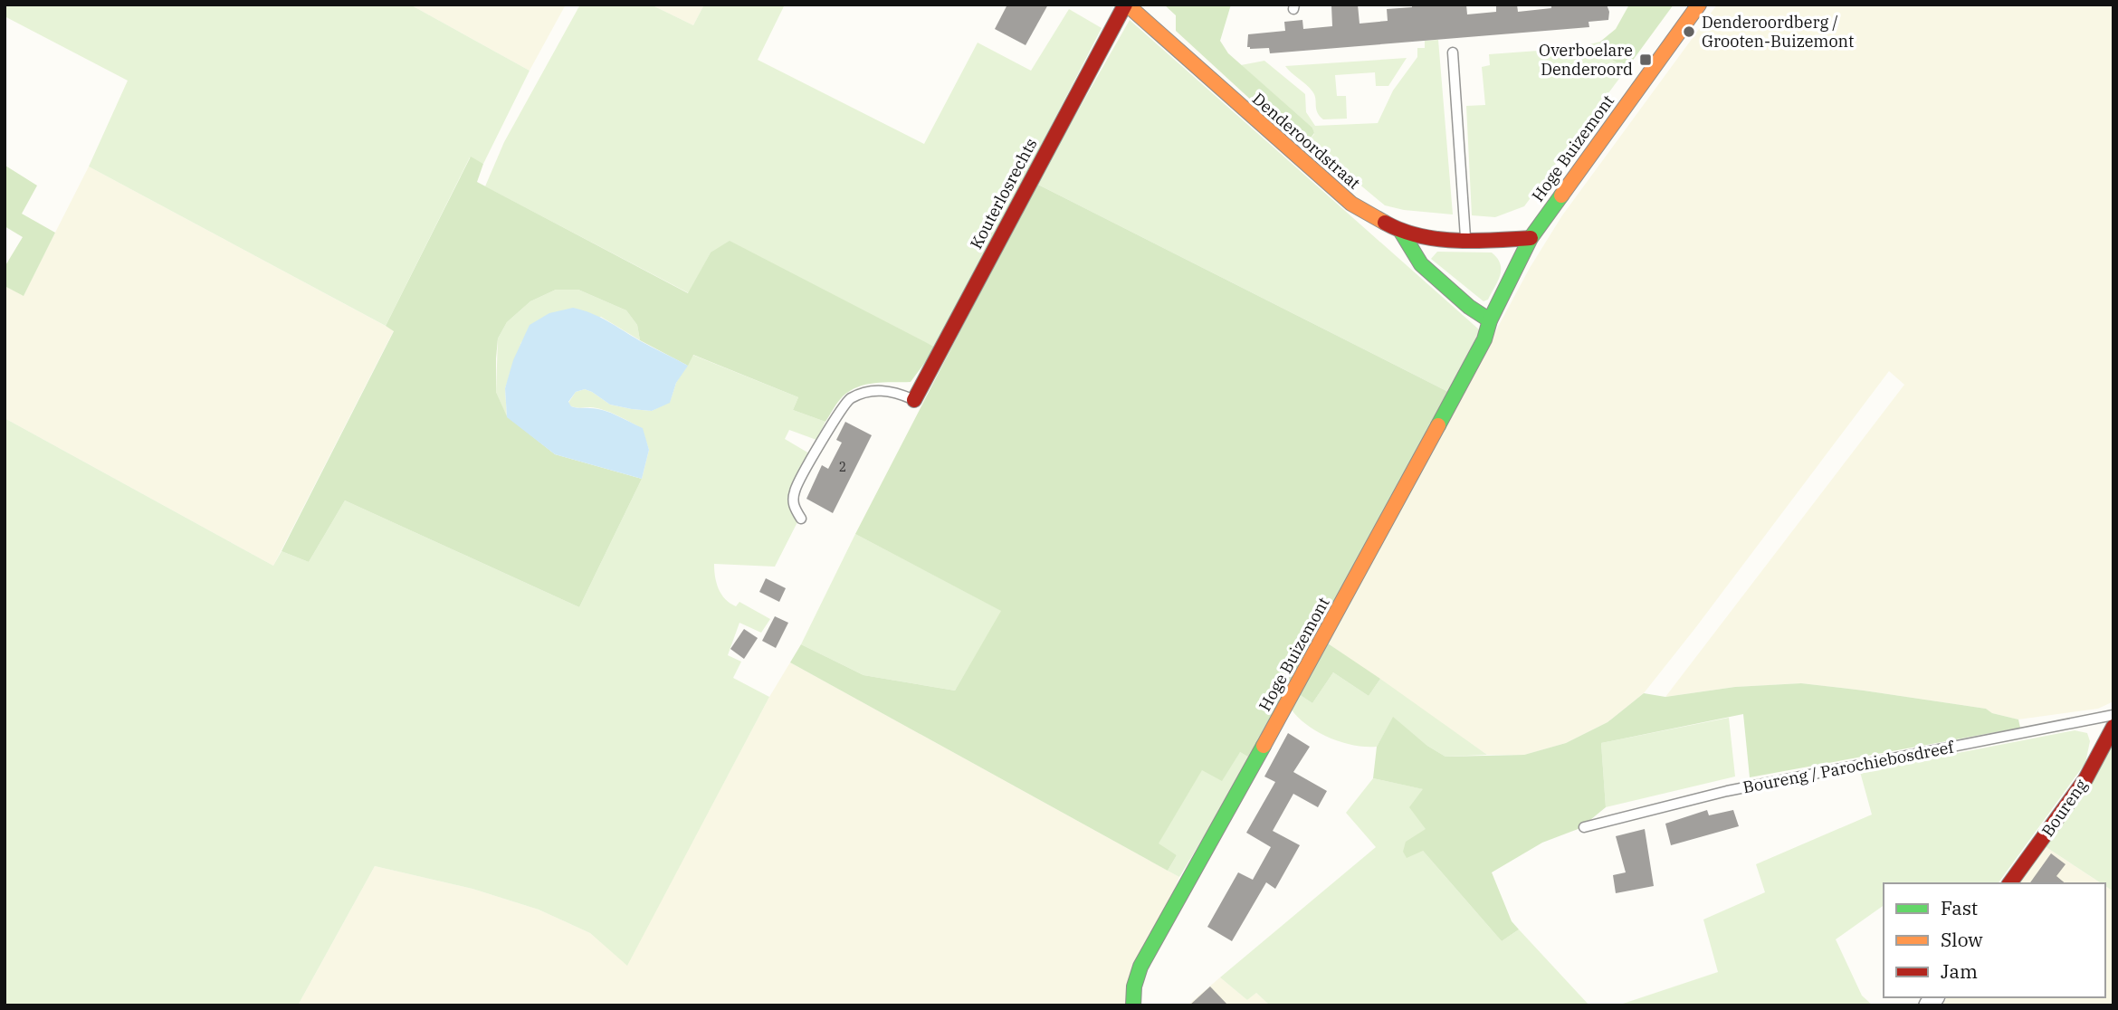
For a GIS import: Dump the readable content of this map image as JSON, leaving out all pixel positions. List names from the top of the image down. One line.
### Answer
{"streets":{"street":["Denderoordstraat","Hoge Buizemont","Kouterlosrechts","Boureng"],"lane":["Boureng / Parochiebosdreef"]},"crossings":[["Denderoordstraat","Hoge Buizemont"],["Denderoordstraat","Kouterlosrechts"]],"places":{"other":["Denderoordberg / Grooten-Buizemont"],"transit":["Overboelare Denderoord"]},"house_numbers":["2"],"legend":["Fast","Slow","Jam"]}
